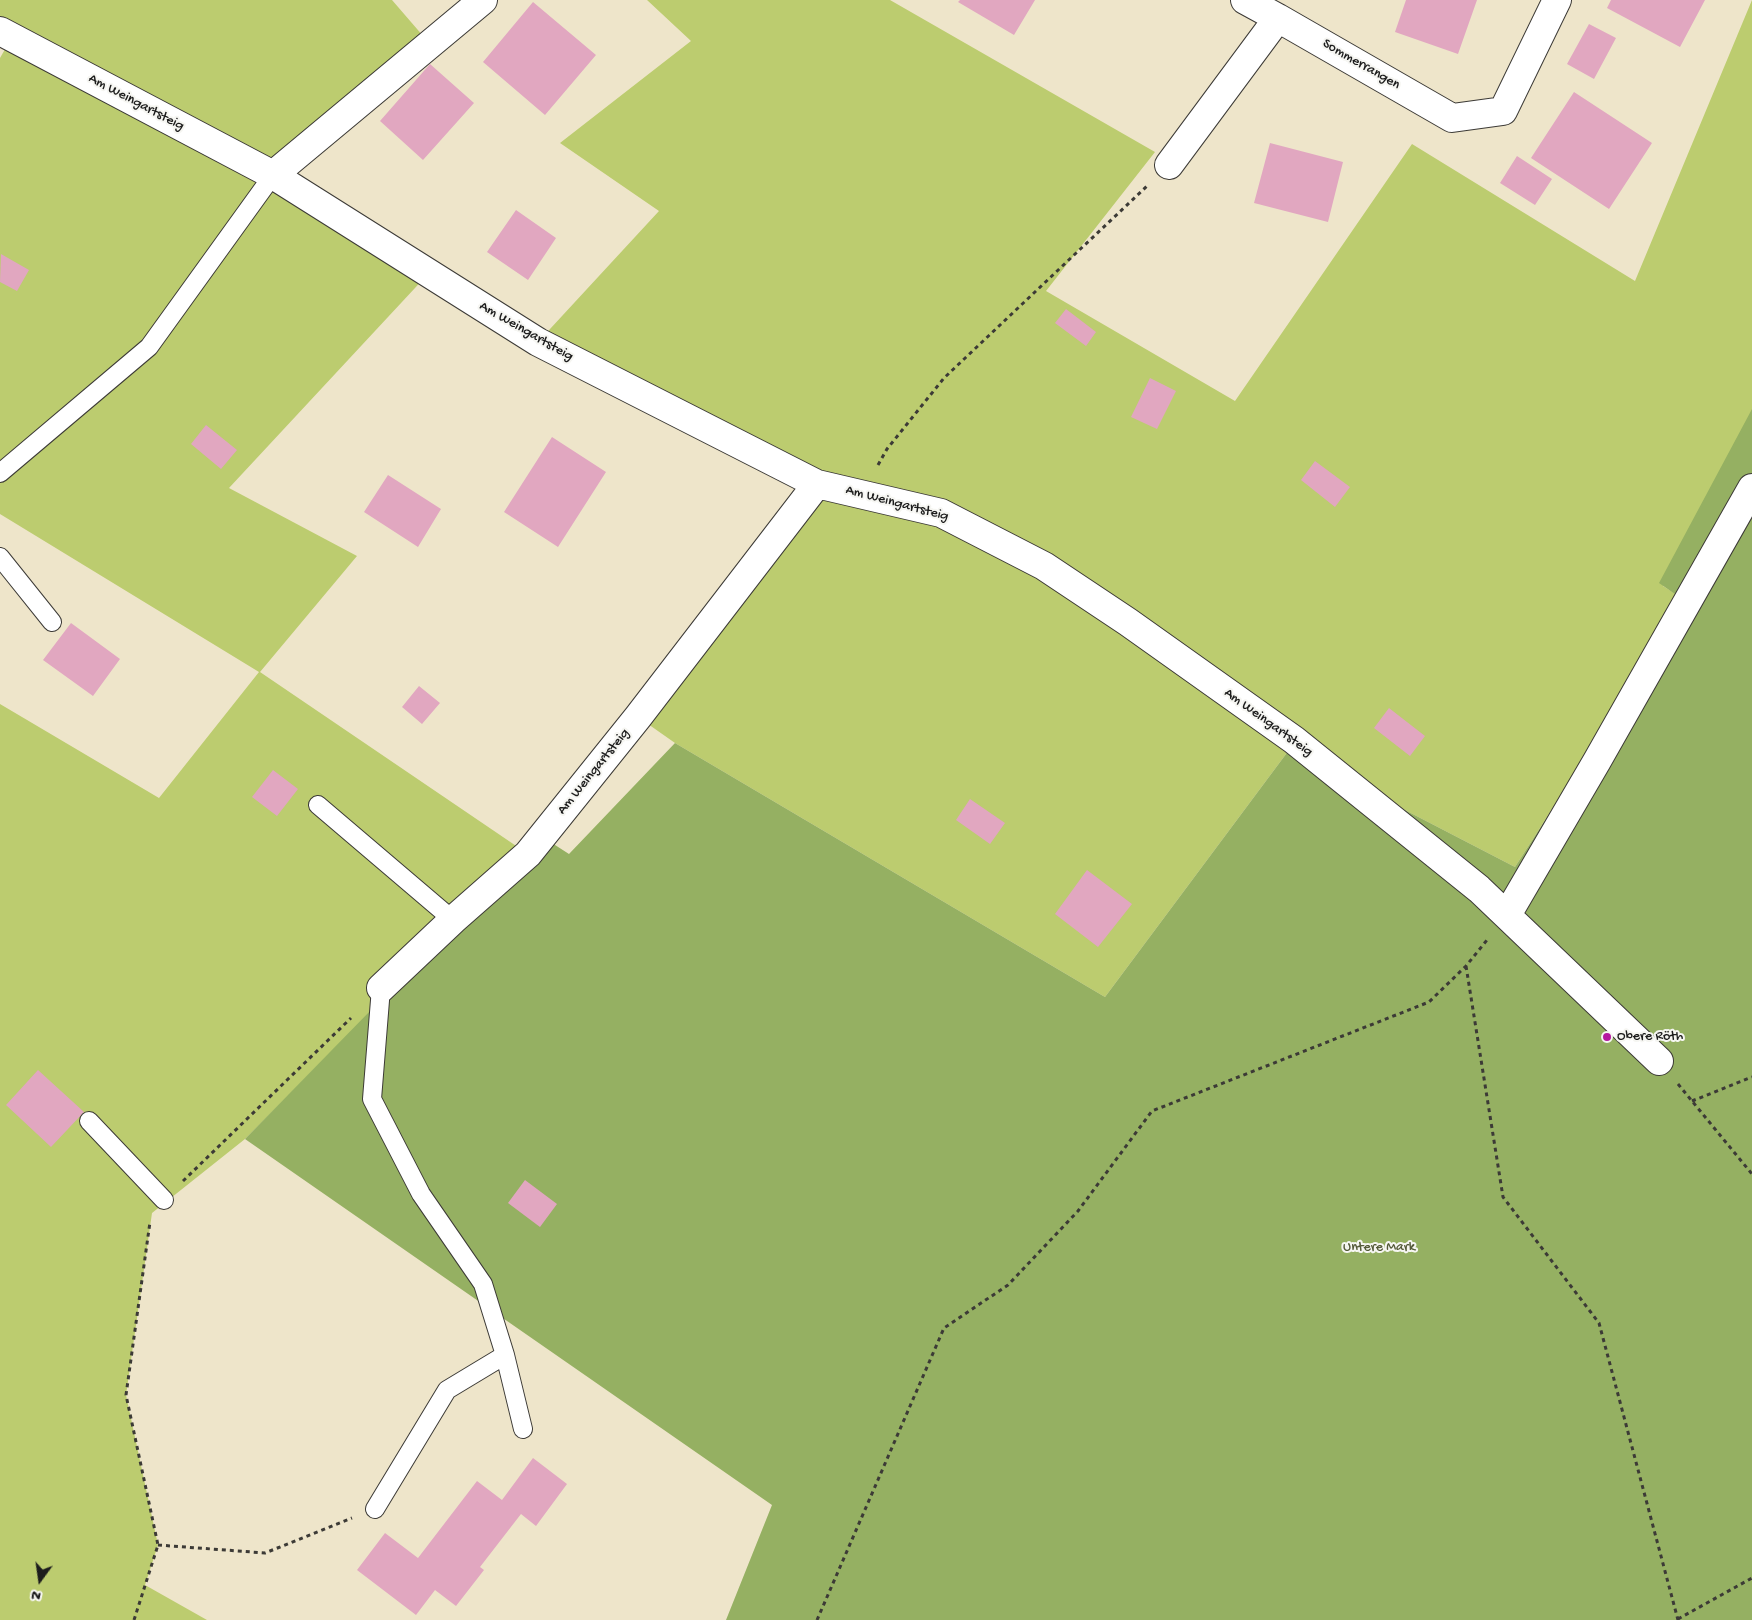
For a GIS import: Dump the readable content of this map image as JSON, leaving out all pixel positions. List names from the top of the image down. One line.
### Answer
{"streets":{"street":["Sommerrangen","Am Weingartsteig"]},"parks":["Untere Mark"],"places":["Obere Röth"],"north":"bottom"}
